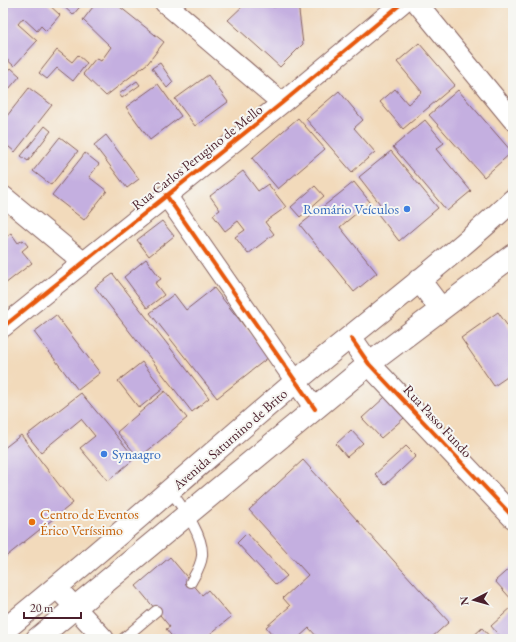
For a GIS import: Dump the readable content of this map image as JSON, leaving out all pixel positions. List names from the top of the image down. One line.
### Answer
{"streets":{"main road":["Rua Passo Fundo","Avenida Saturnino de Brito"],"street":["Rua Carlos Perugino de Mello"]},"crossings":[["Rua Passo Fundo","Avenida Saturnino de Brito"]],"places":["Romário Veículos","Synaagro","Centro de Eventos Érico Veríssimo"],"scale_bar":"20 m","north":"left"}
